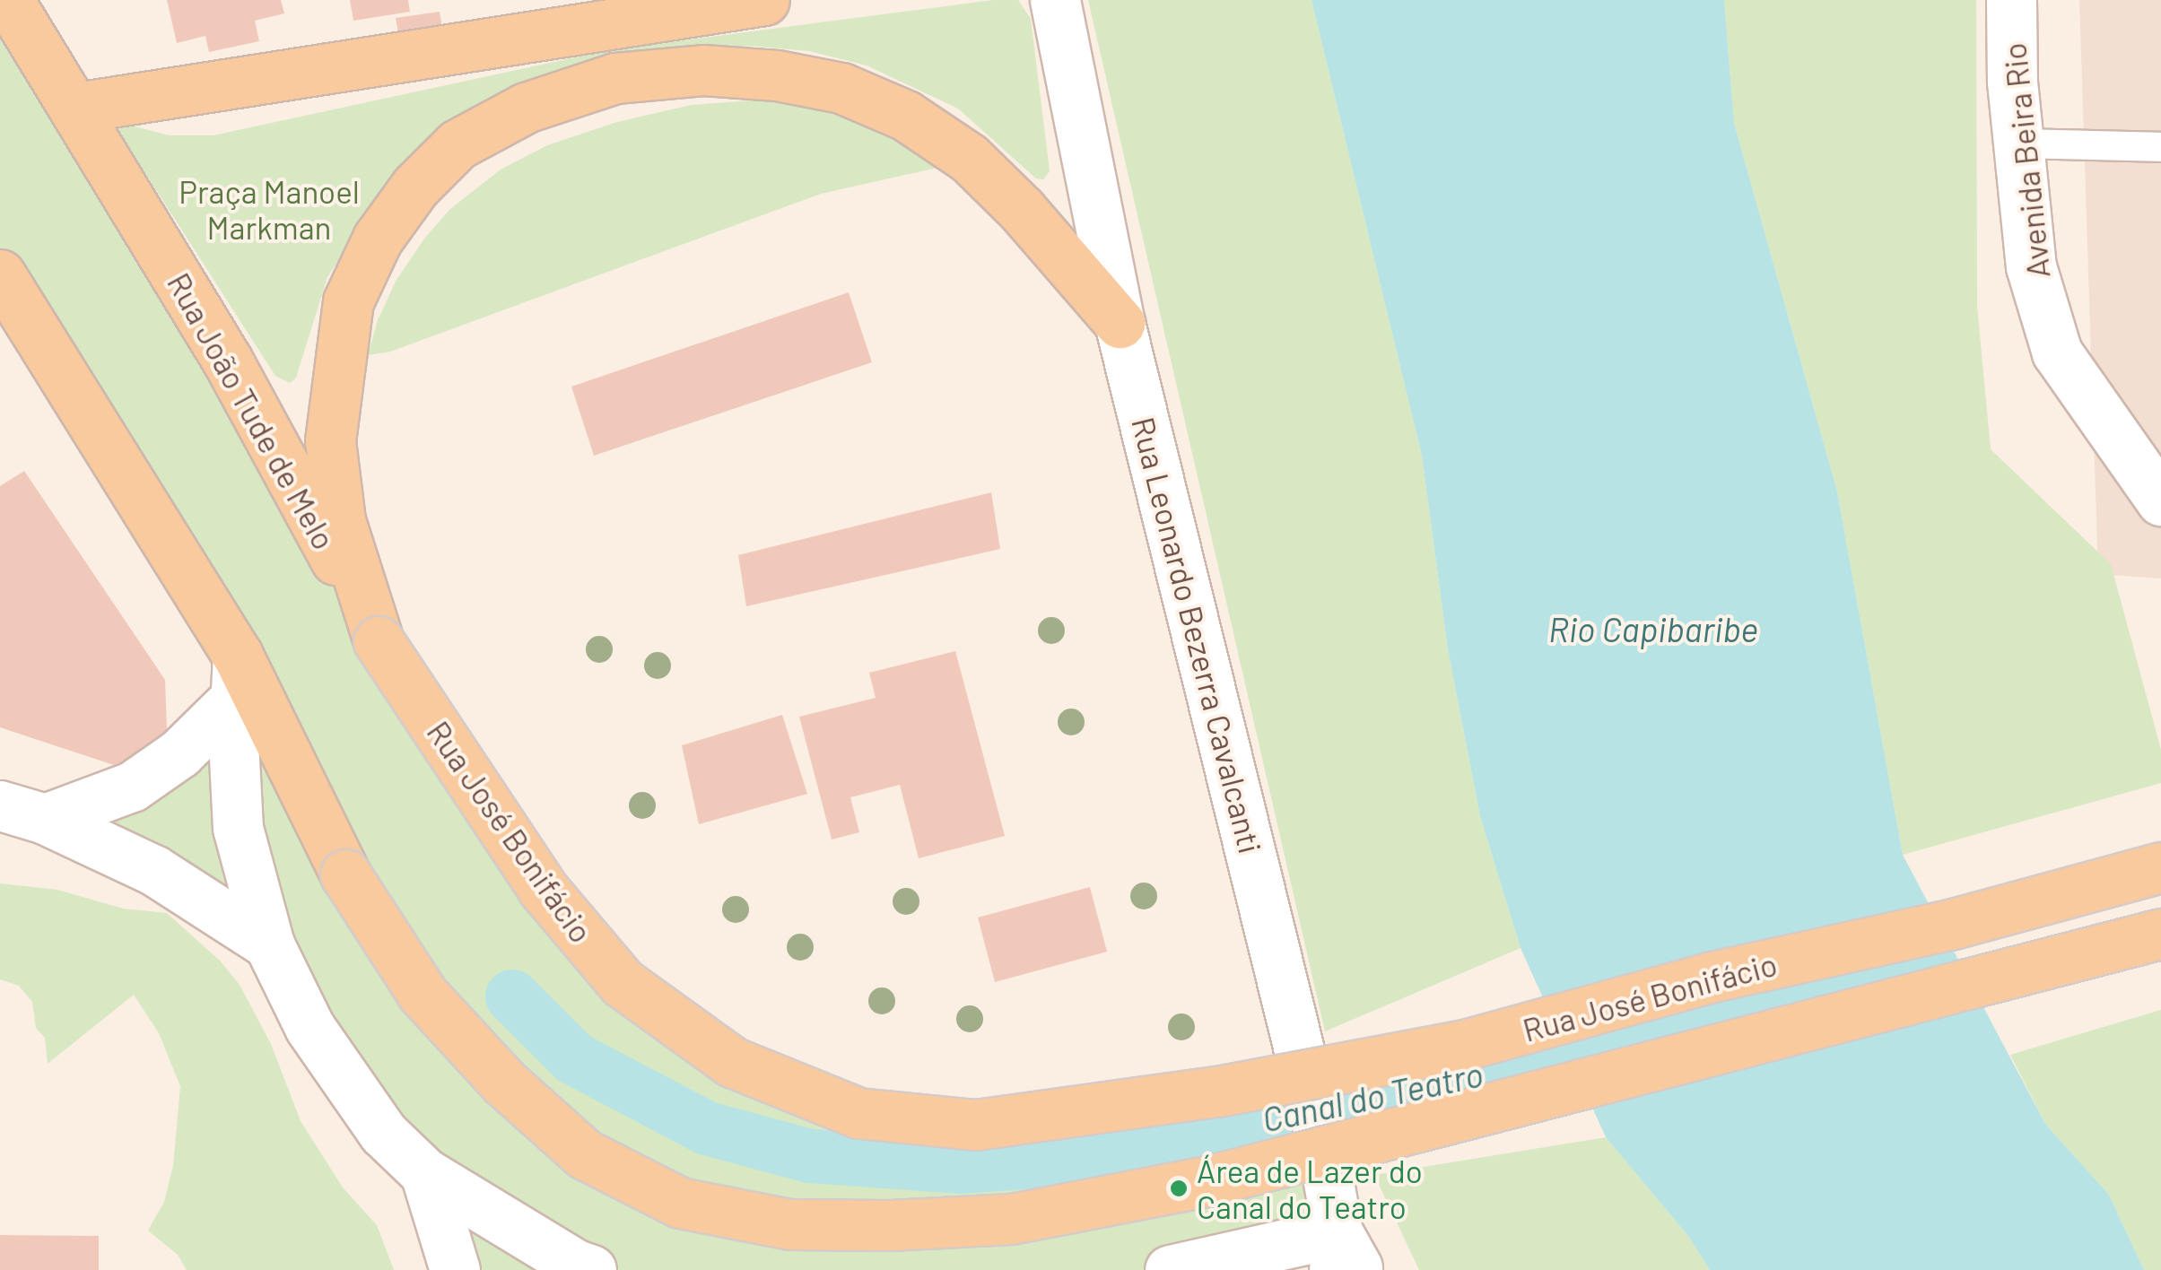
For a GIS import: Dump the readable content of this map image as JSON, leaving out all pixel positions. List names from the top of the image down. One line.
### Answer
{"streets":{"main road":["Rua João Tude de Melo","Rua José Bonifácio"],"street":["Avenida Beira Rio","Rua Leonardo Bezerra Cavalcanti"]},"crossings":[["Rua João Tude de Melo","Rua José Bonifácio"]],"water":["Rio Capibaribe","Canal do Teatro"],"parks":["Praça Manoel Markman"],"places":["Área de Lazer do Canal do Teatro"]}
